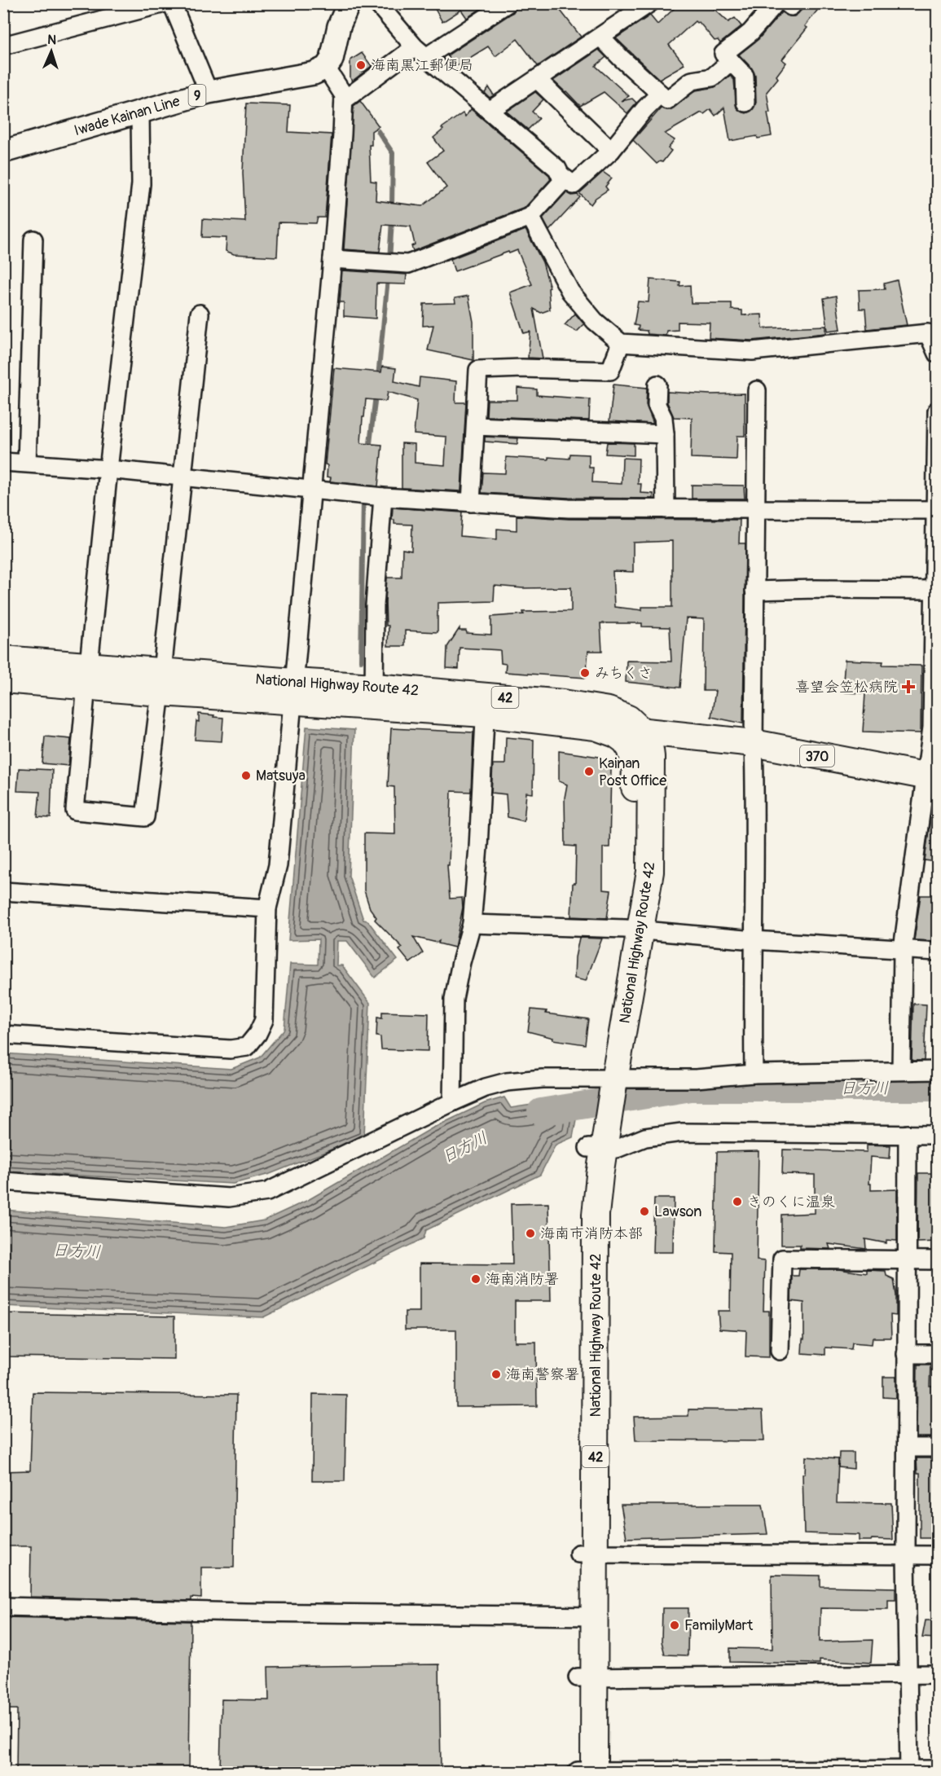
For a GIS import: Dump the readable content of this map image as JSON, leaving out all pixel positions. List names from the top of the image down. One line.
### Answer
{"streets":{"highway":["National Highway Route 42","42","370"],"main road":["9","Iwade Kainan Line"]},"crossings":[["National Highway Route 42","370"]],"water":["日方川"],"places":{"other":["海南黒江郵便局","みちくさ","Kainan Post Office","Matsuya","きのくに温泉","Lawson","海南市消防本部","海南消防署","海南警察署","FamilyMart"],"health":["喜望会笠松病院"]},"north":"top"}
